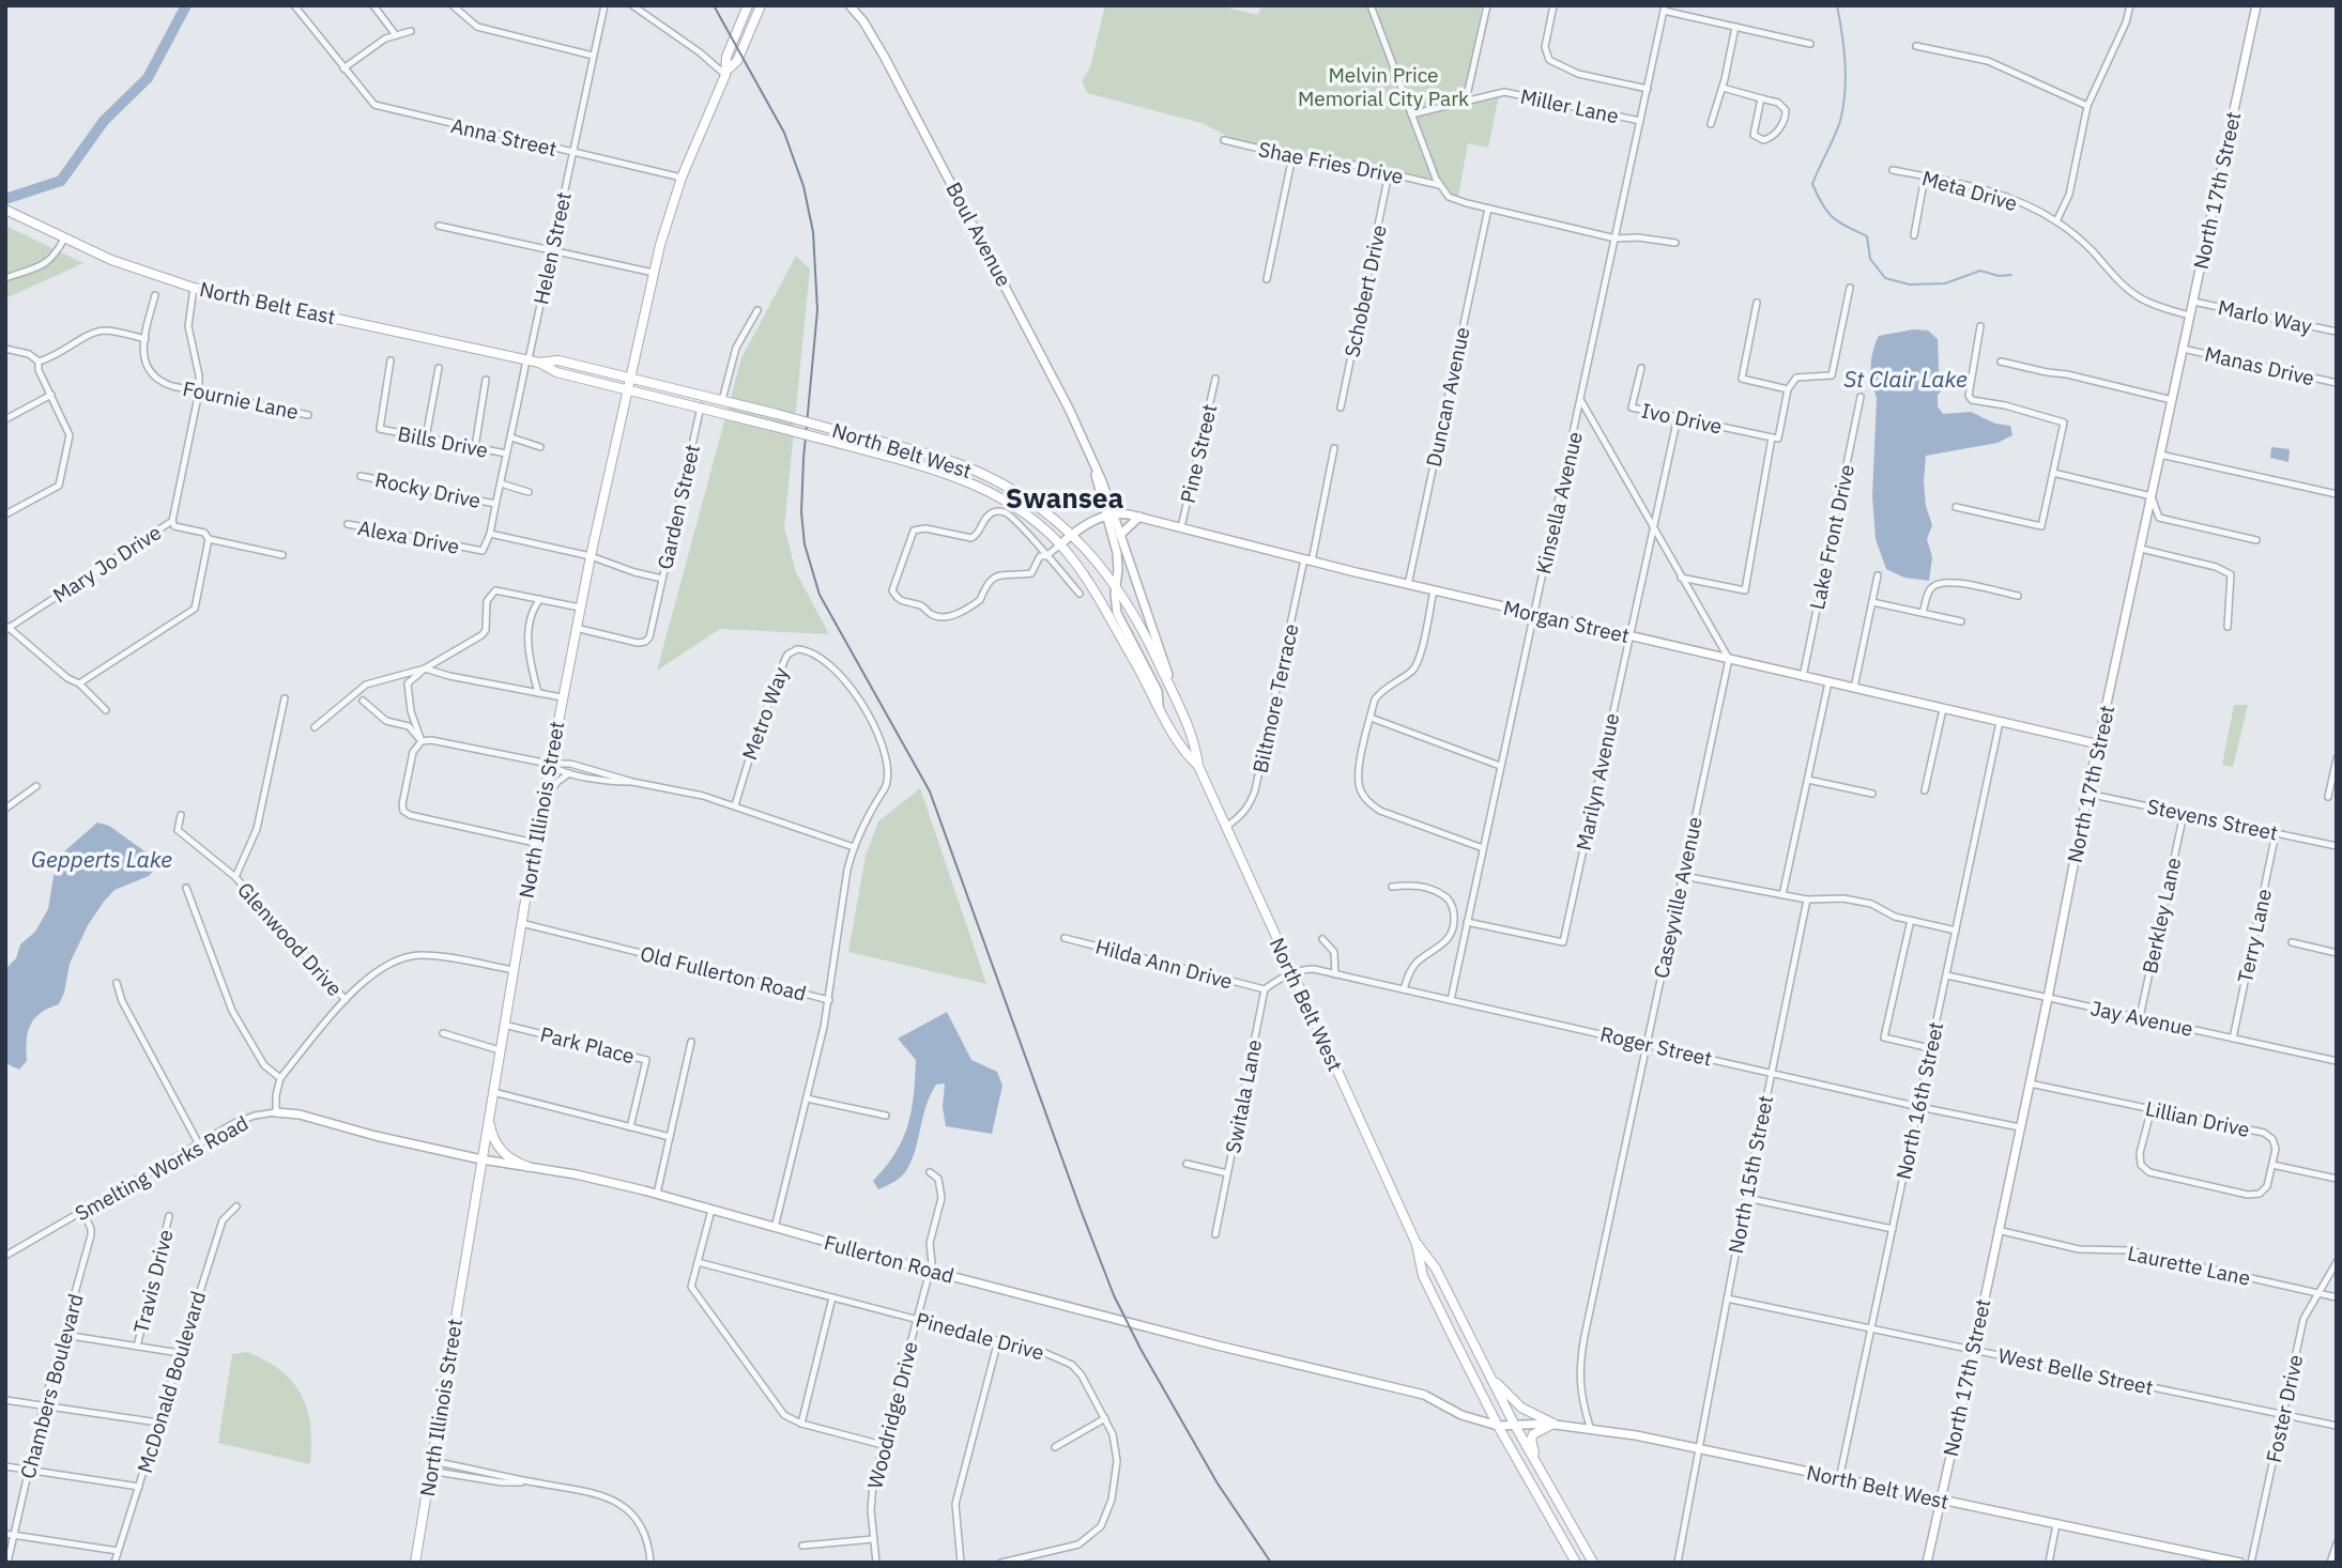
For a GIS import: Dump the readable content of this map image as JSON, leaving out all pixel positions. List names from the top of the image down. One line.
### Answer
{"streets":{"main road":["North Belt East","North Belt West","North Illinois Street"],"street":["Miller Lane","Anna Street","Shae Fries Drive","Meta Drive","North 17th Street","Boul Avenue","Helen Street","Schobert Drive","Marlo Way","Manas Drive","Duncan Avenue","Fournie Lane","Ivo Drive","Bills Drive","Pine Street","Rocky Drive","Kinsella Avenue","Garden Street","Alexa Drive","Lake Front Drive","Mary Jo Drive","Morgan Street","Biltmore Terrace","Metro Way","Marilyn Avenue","Stevens Street","Caseyville Avenue","Berkley Lane","Terry Lane","Glenwood Drive","Hilda Ann Drive","Old Fullerton Road","Jay Avenue","Park Place","Roger Street","Switala Lane","North 16th Street","Lillian Drive","Smelting Works Road","North 15th Street","Fullerton Road","Laurette Lane","Travis Drive","Pinedale Drive","West Belle Street","McDonald Boulevard","Chambers Boulevard","Foster Drive","Woodridge Drive"]},"crossings":[["Miller Lane","Kinsella Avenue"],["Anna Street","Helen Street"],["Anna Street","North Illinois Street"],["Shae Fries Drive","Schobert Drive"],["Meta Drive","North 17th Street"],["North 17th Street","Marlo Way"],["North 17th Street","Manas Drive"],["North 17th Street","North Belt West"],["North 17th Street","Morgan Street"],["North 17th Street","Stevens Street"],["North 17th Street","Jay Avenue"],["North 17th Street","Roger Street"],["North 17th Street","Lillian Drive"],["North 17th Street","Laurette Lane"],["North 17th Street","West Belle Street"],["Boul Avenue","North Belt West"],["Boul Avenue","Morgan Street"],["Helen Street","North Belt East"],["Helen Street","Bills Drive"],["Helen Street","Rocky Drive"],["Helen Street","Alexa Drive"],["North Belt East","North Belt West"],["North Belt East","Mary Jo Drive"],["North Belt East","North Illinois Street"],["Duncan Avenue","Morgan Street"],["Fournie Lane","Mary Jo Drive"],["Ivo Drive","Marilyn Avenue"],["North Belt West","Garden Street"],["North Belt West","Biltmore Terrace"],["North Belt West","North Illinois Street"],["North Belt West","Caseyville Avenue"],["North Belt West","Roger Street"],["North Belt West","North 16th Street"],["North Belt West","North 15th Street"],["North Belt West","Fullerton Road"],["Pine Street","Morgan Street"],["Kinsella Avenue","Morgan Street"],["Kinsella Avenue","Marilyn Avenue"],["Kinsella Avenue","Roger Street"],["Garden Street","Alexa Drive"],["Garden Street","North Illinois Street"],["Alexa Drive","North Illinois Street"],["Lake Front Drive","Morgan Street"],["Morgan Street","Biltmore Terrace"],["Morgan Street","Marilyn Avenue"],["Morgan Street","Caseyville Avenue"],["Morgan Street","North 16th Street"],["Metro Way","Old Fullerton Road"],["North Illinois Street","Old Fullerton Road"],["North Illinois Street","Park Place"],["North Illinois Street","Fullerton Road"],["Stevens Street","Berkley Lane"],["Stevens Street","Terry Lane"],["Caseyville Avenue","Roger Street"],["Berkley Lane","Jay Avenue"],["Terry Lane","Jay Avenue"],["Hilda Ann Drive","Switala Lane"],["Old Fullerton Road","Fullerton Road"],["Jay Avenue","North 16th Street"],["Roger Street","North 16th Street"],["Roger Street","North 15th Street"],["North 16th Street","West Belle Street"],["Smelting Works Road","Fullerton Road"],["Smelting Works Road","Chambers Boulevard"],["North 15th Street","West Belle Street"],["Fullerton Road","Woodridge Drive"],["Laurette Lane","Foster Drive"],["Pinedale Drive","Woodridge Drive"],["West Belle Street","Foster Drive"]],"districts":["Swansea"],"water":["St Clair Lake","Gepperts Lake"],"parks":["Melvin Price Memorial City Park"]}
